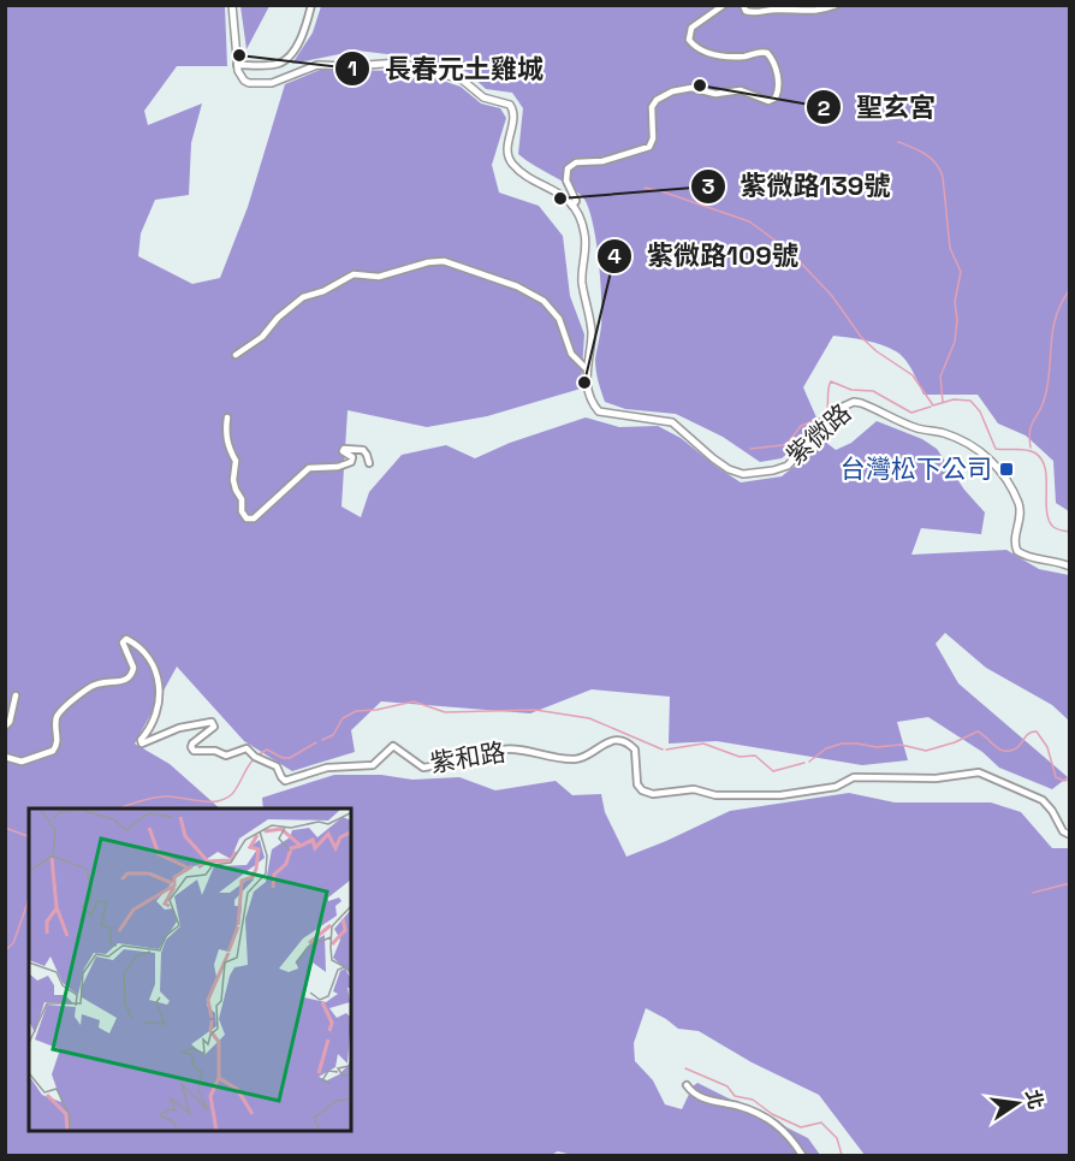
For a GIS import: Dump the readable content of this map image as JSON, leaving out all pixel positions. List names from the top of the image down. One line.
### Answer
{"streets":{"street":["紫微路","紫和路"]},"places":{"other":["長春元土雞城","聖玄宮","紫微路139號","紫微路109號"],"transit":["台灣松下公司"]},"north":"right"}
